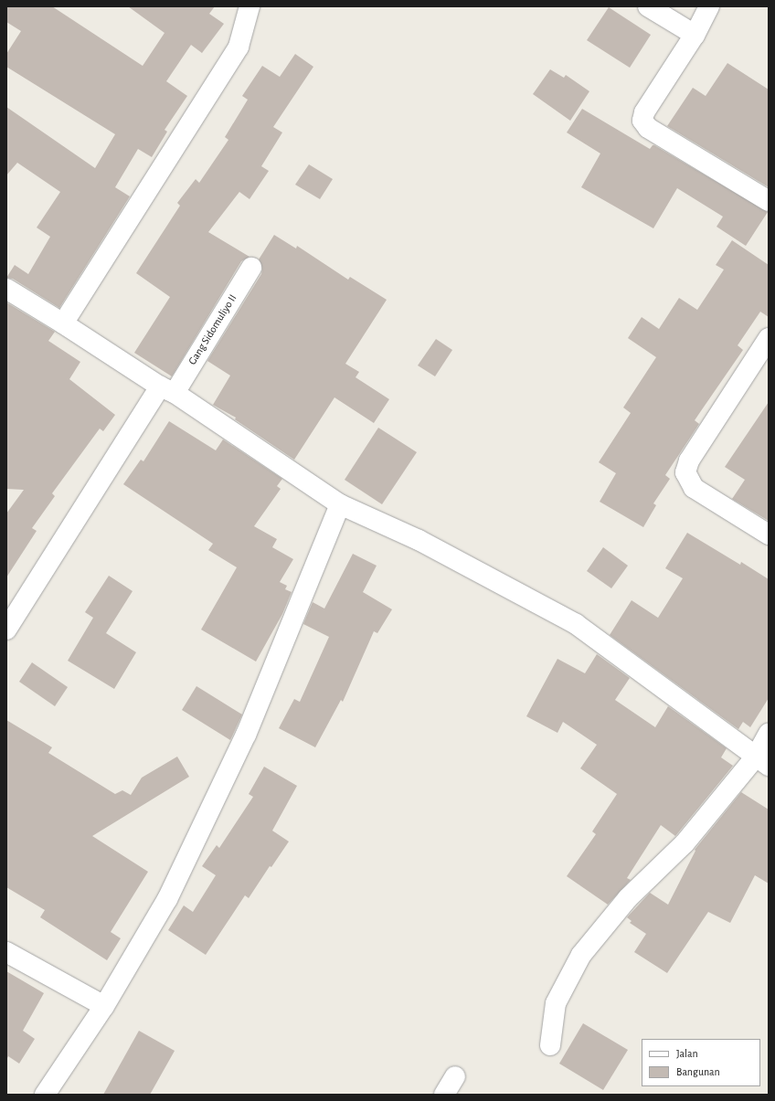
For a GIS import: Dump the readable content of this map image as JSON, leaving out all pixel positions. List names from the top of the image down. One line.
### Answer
{"streets":{"street":["Gang Sidomuliyo II"]},"legend":["Jalan","Bangunan"]}
